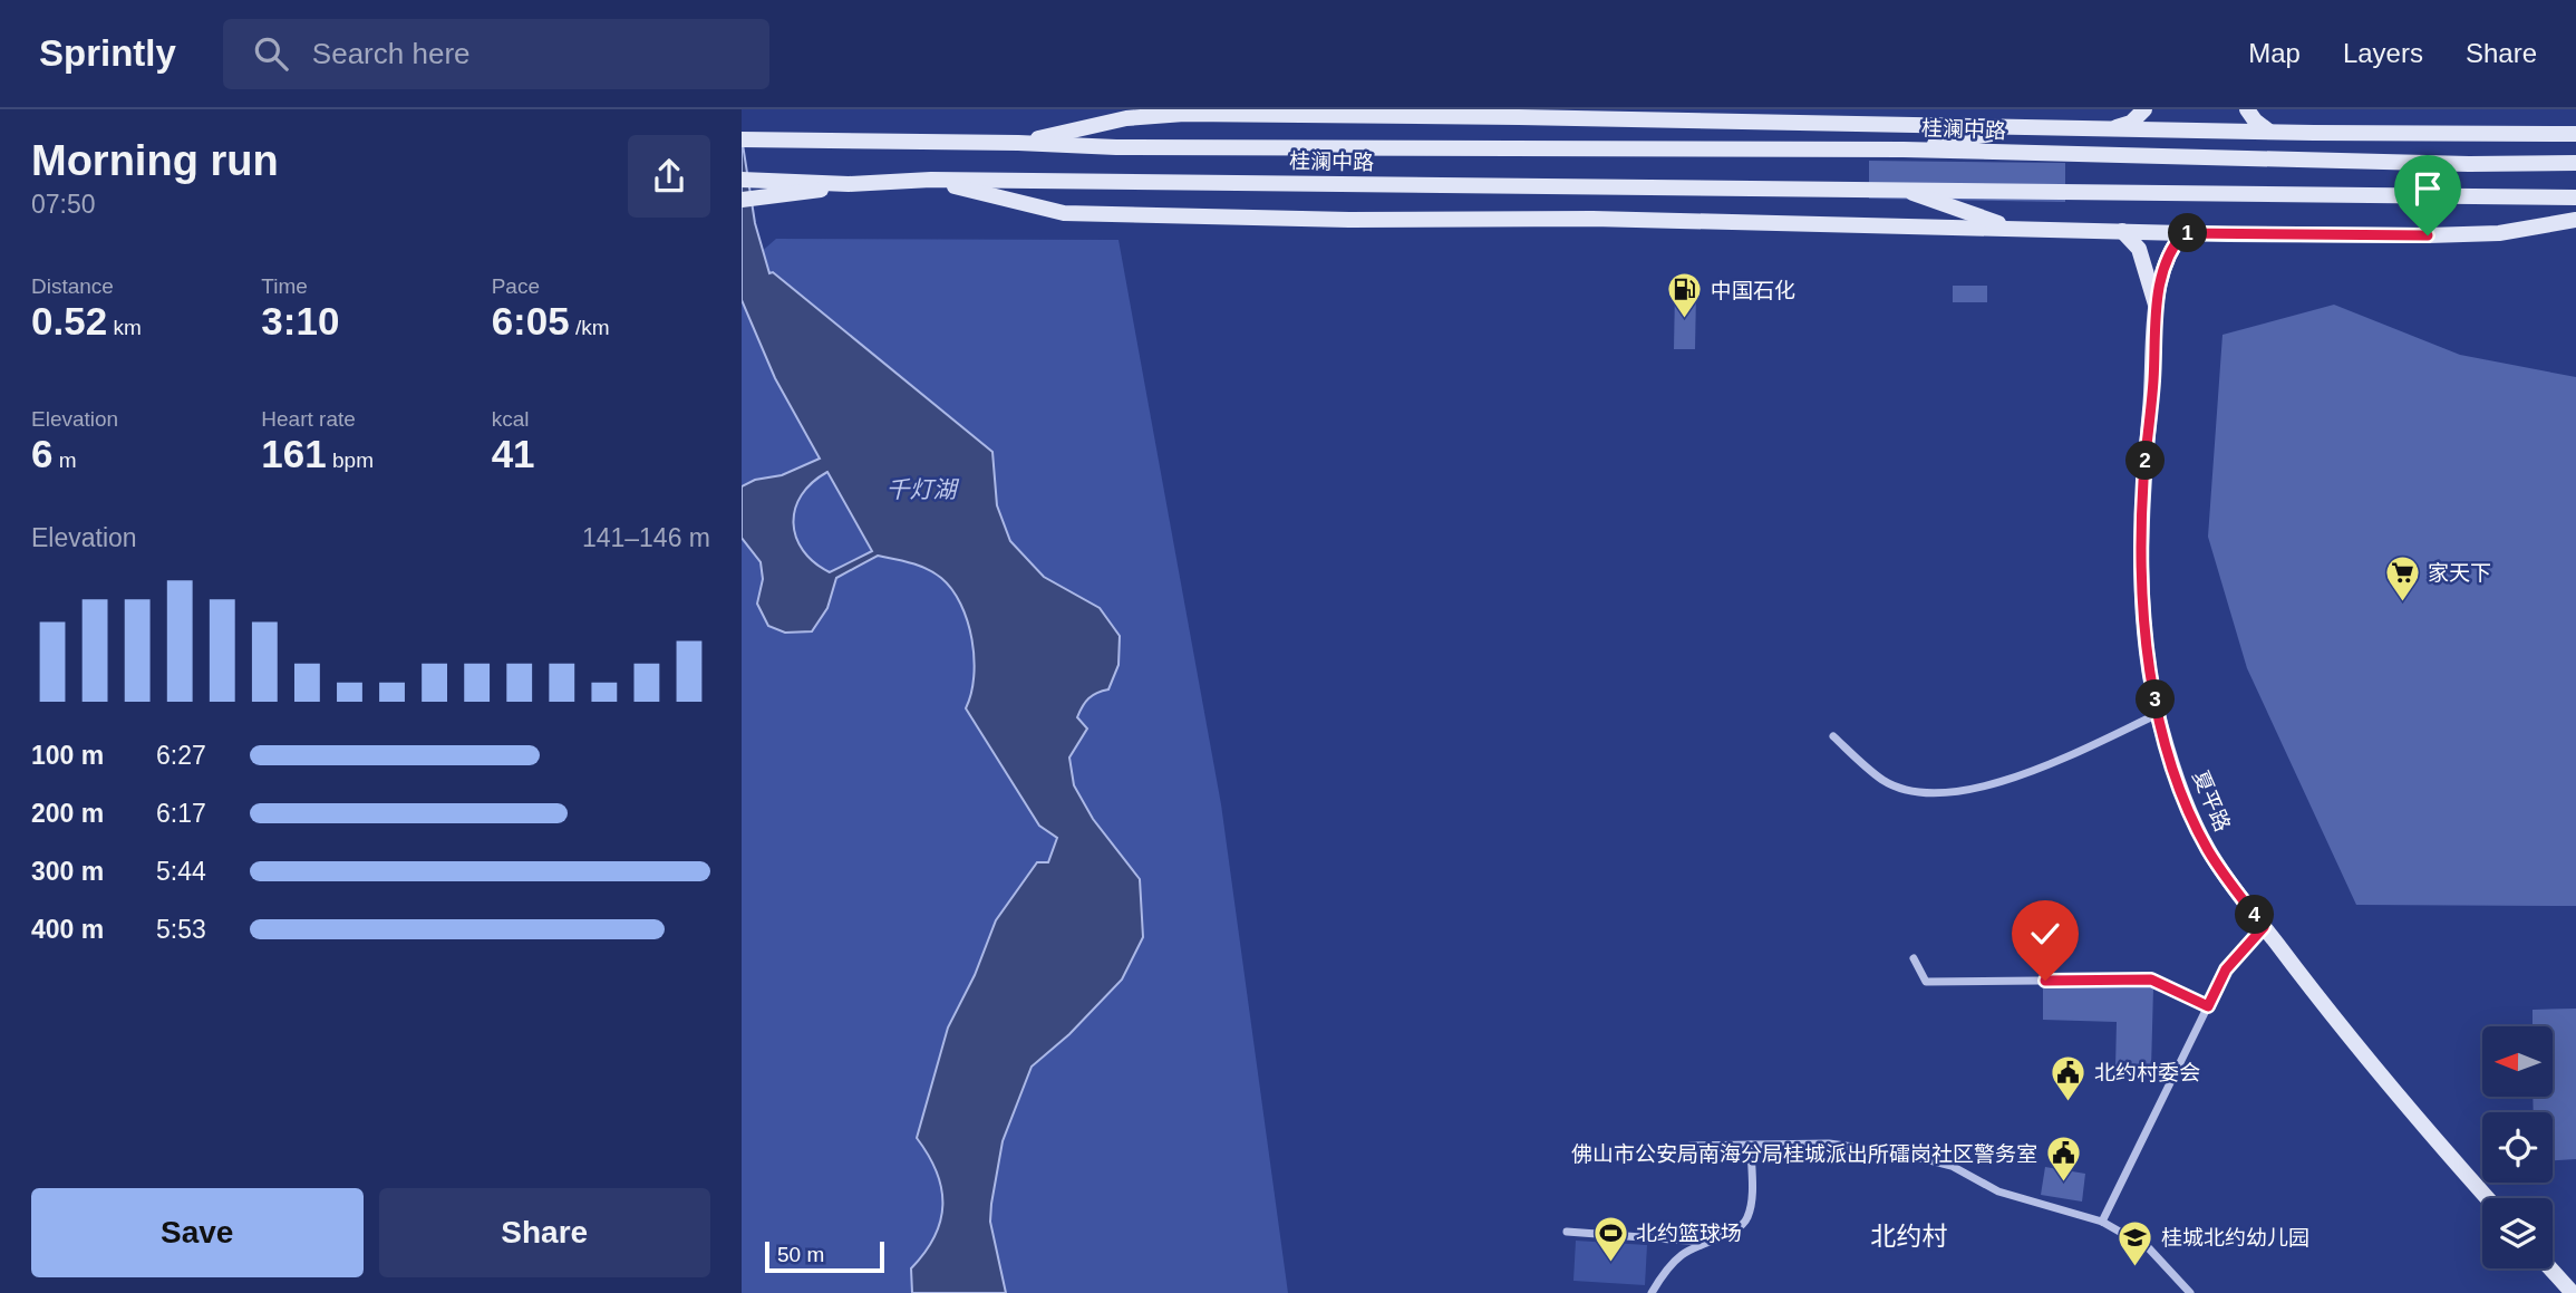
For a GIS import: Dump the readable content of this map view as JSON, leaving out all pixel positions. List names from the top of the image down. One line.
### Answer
{"streets":{"main road":["桂澜中路","夏平路"]},"districts":["北约村"],"water":["千灯湖"],"places":{"fuel station":["中国石化"],"supermarket":["家天下"],"public building":["北约村委会","佛山市公安局南海分局桂城派出所礌岗社区警务室"],"sports":["北约篮球场"],"school or university":["桂城北约幼儿园"]},"scale_bar":"50 m","north":"left","page":{"header":"Sprintly","search":"Search here","nav":["Map","Layers","Share"],"heading":["Morning run","07:50"],"pins":["1","2","3","4"],"stats":[["Distance","0.52 km"],["Time","3:10"],["Pace","6:05 /km"],["Elevation","6 m"],["Heart rate","161 bpm"],["kcal","41"]],"chart":["Elevation","141–146 m"],"list":[{"name":"100 m","note":"6:27"},{"name":"200 m","note":"6:17"},{"name":"300 m","note":"5:44"},{"name":"400 m","note":"5:53"}],"buttons":["Save","Share"],"scale":"50 m"}}
